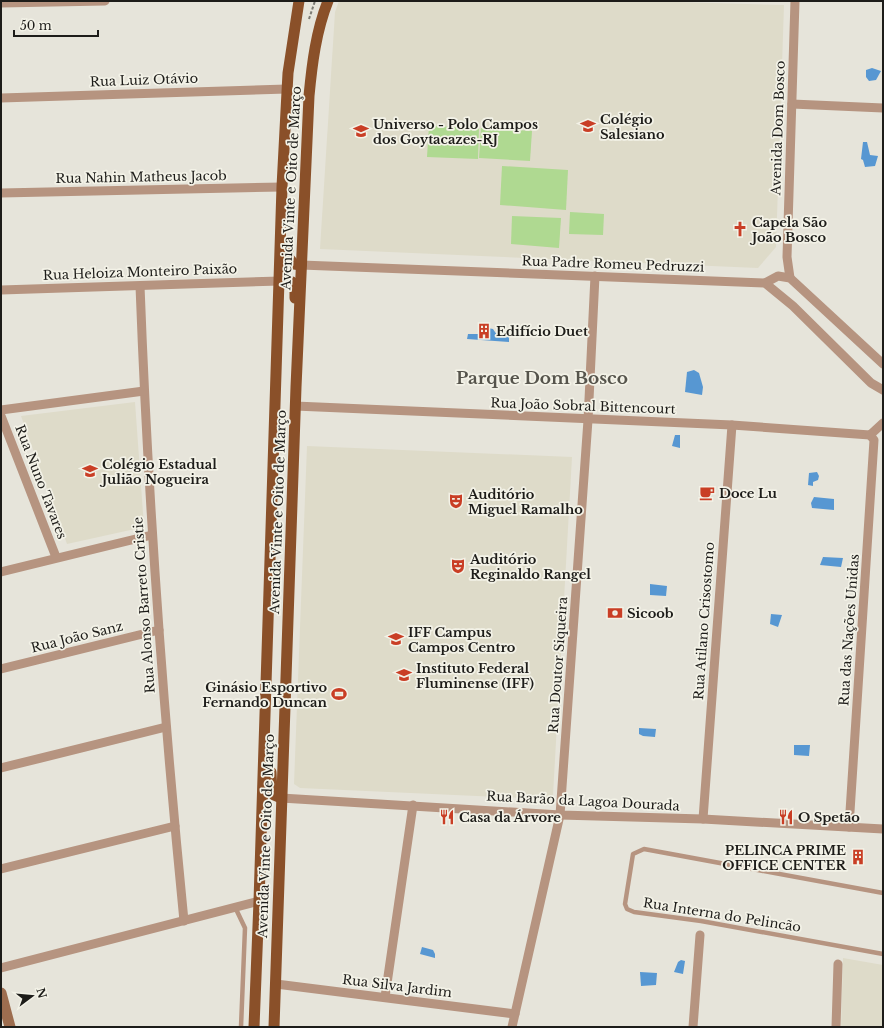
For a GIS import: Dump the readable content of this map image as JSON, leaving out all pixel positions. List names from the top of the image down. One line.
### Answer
{"streets":{"main road":["Avenida Vinte e Oito de Março"],"street":["Rua Luiz Otávio","Avenida Dom Bosco","Rua Nahin Matheus Jacob","Rua Padre Romeu Pedruzzi","Rua Heloiza Monteiro Paixão","Rua João Sobral Bittencourt","Rua Nuno Tavares","Rua Alonso Barreto Cristie","Rua Atilano Crisostomo","Rua das Nações Unidas","Rua João Sanz","Rua Doutor Siqueira","Rua Barão da Lagoa Dourada","Rua Silva Jardim"],"lane":["Rua Interna do Pelincão"]},"crossings":[["Rua Luiz Otávio","Avenida Vinte e Oito de Março"],["Rua Nahin Matheus Jacob","Avenida Vinte e Oito de Março"],["Avenida Vinte e Oito de Março","Rua Padre Romeu Pedruzzi"],["Avenida Vinte e Oito de Março","Rua Heloiza Monteiro Paixão"],["Avenida Vinte e Oito de Março","Rua João Sobral Bittencourt"],["Avenida Vinte e Oito de Março","Rua Barão da Lagoa Dourada"],["Avenida Vinte e Oito de Março","Rua Silva Jardim"],["Rua Padre Romeu Pedruzzi","Rua Doutor Siqueira"],["Rua Heloiza Monteiro Paixão","Rua Alonso Barreto Cristie"],["Rua João Sobral Bittencourt","Rua Atilano Crisostomo"],["Rua João Sobral Bittencourt","Rua das Nações Unidas"],["Rua João Sobral Bittencourt","Rua Doutor Siqueira"],["Rua Alonso Barreto Cristie","Rua João Sanz"],["Rua Atilano Crisostomo","Rua Barão da Lagoa Dourada"],["Rua das Nações Unidas","Rua Barão da Lagoa Dourada"],["Rua Doutor Siqueira","Rua Barão da Lagoa Dourada"],["Rua Doutor Siqueira","Rua Silva Jardim"]],"districts":["Parque Dom Bosco"],"places":{"school or university":["Colégio Salesiano","Universo - Polo Campos dos Goytacazes-RJ","Colégio Estadual Julião Nogueira","IFF Campus Campos Centro","Instituto Federal Fluminense (IFF)"],"church":["Capela São João Bosco"],"building":["Edifício Duet","PELINCA PRIME OFFICE CENTER"],"cafe":["Doce Lu"],"theatre":["Auditório Miguel Ramalho","Auditório Reginaldo Rangel"],"bank":["Sicoob"],"sports":["Ginásio Esportivo Fernando Duncan"],"restaurant":["Casa da Árvore","O Spetão"]},"scale_bar":"50 m","north":"right"}
